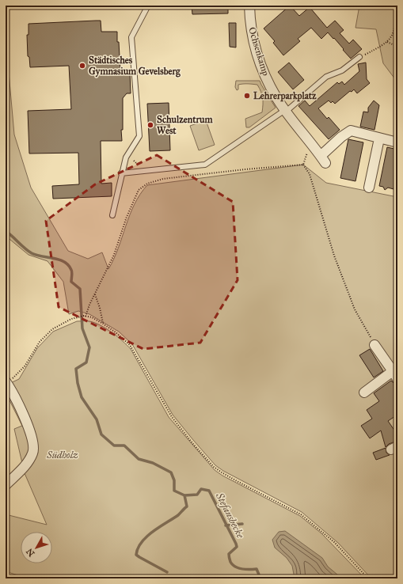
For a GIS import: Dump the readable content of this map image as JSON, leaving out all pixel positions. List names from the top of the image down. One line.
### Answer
{"streets":{"street":["Ochsenkamp"]},"water":["Stefansbecke"],"parks":["Südholz"],"places":["Städtisches Gymnasium Gevelsberg","Lehrerparkplatz","Schulzentrum West"],"north":"bottom left"}
